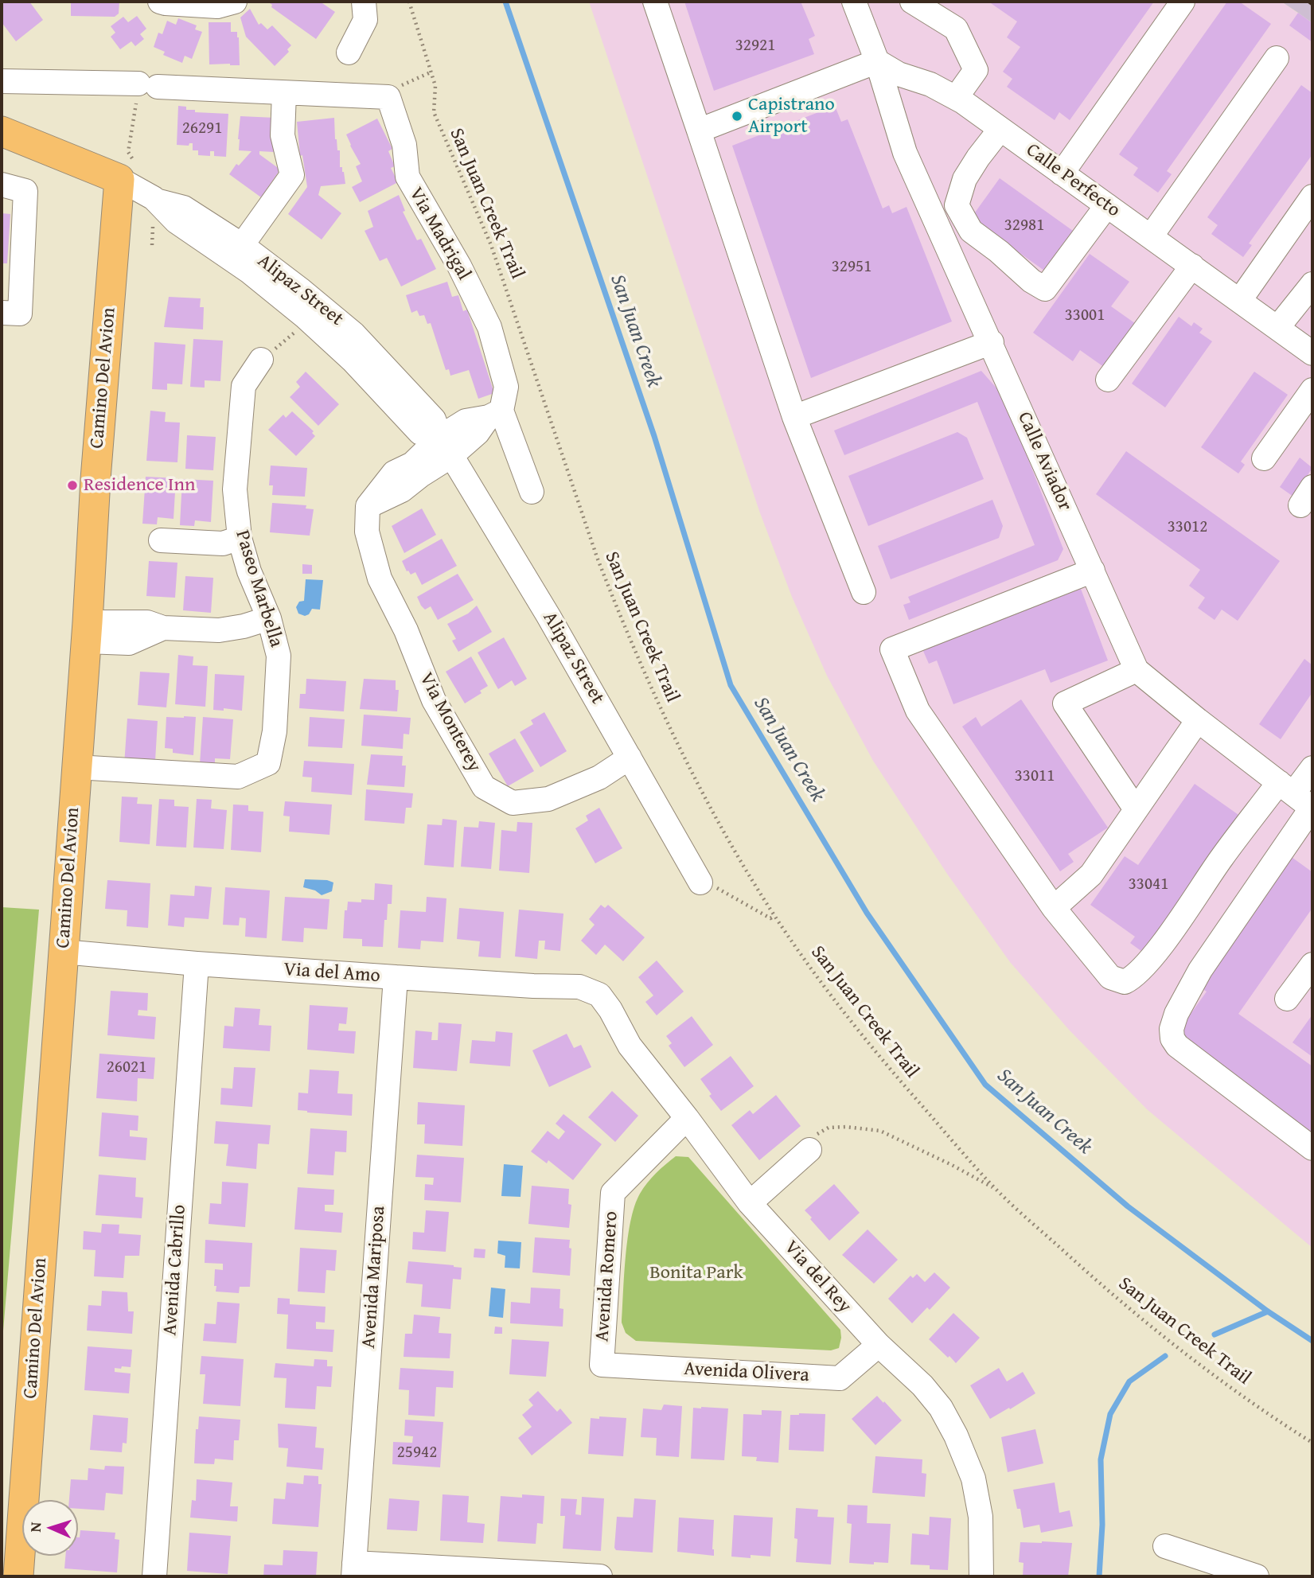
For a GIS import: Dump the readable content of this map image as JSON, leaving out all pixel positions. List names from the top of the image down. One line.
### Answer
{"streets":{"main road":["Alipaz Street","Camino Del Avion"],"street":["Calle Perfecto","Via Madrigal","Calle Aviador","Paseo Marbella","Via Monterey","Via del Amo","Avenida Cabrillo","Avenida Romero","Avenida Mariposa","Via del Rey","Avenida Olivera"],"path":["San Juan Creek Trail"]},"crossings":[["Calle Perfecto","Calle Aviador"],["Via Madrigal","Via Monterey"],["Alipaz Street","Camino Del Avion"],["Alipaz Street","Via Monterey"],["Camino Del Avion","Paseo Marbella"],["Camino Del Avion","Via del Amo"],["Via del Amo","Avenida Cabrillo"],["Via del Amo","Avenida Mariposa"],["Via del Amo","Via del Rey"],["Avenida Romero","Via del Rey"],["Avenida Romero","Avenida Olivera"],["Via del Rey","Avenida Olivera"]],"water":["San Juan Creek"],"parks":["Bonita Park"],"places":["Capistrano Airport","Residence Inn"],"house_numbers":["32921","26291","32981","32951","33001","33012","33011","33041","26021","25942"],"north":"left"}
